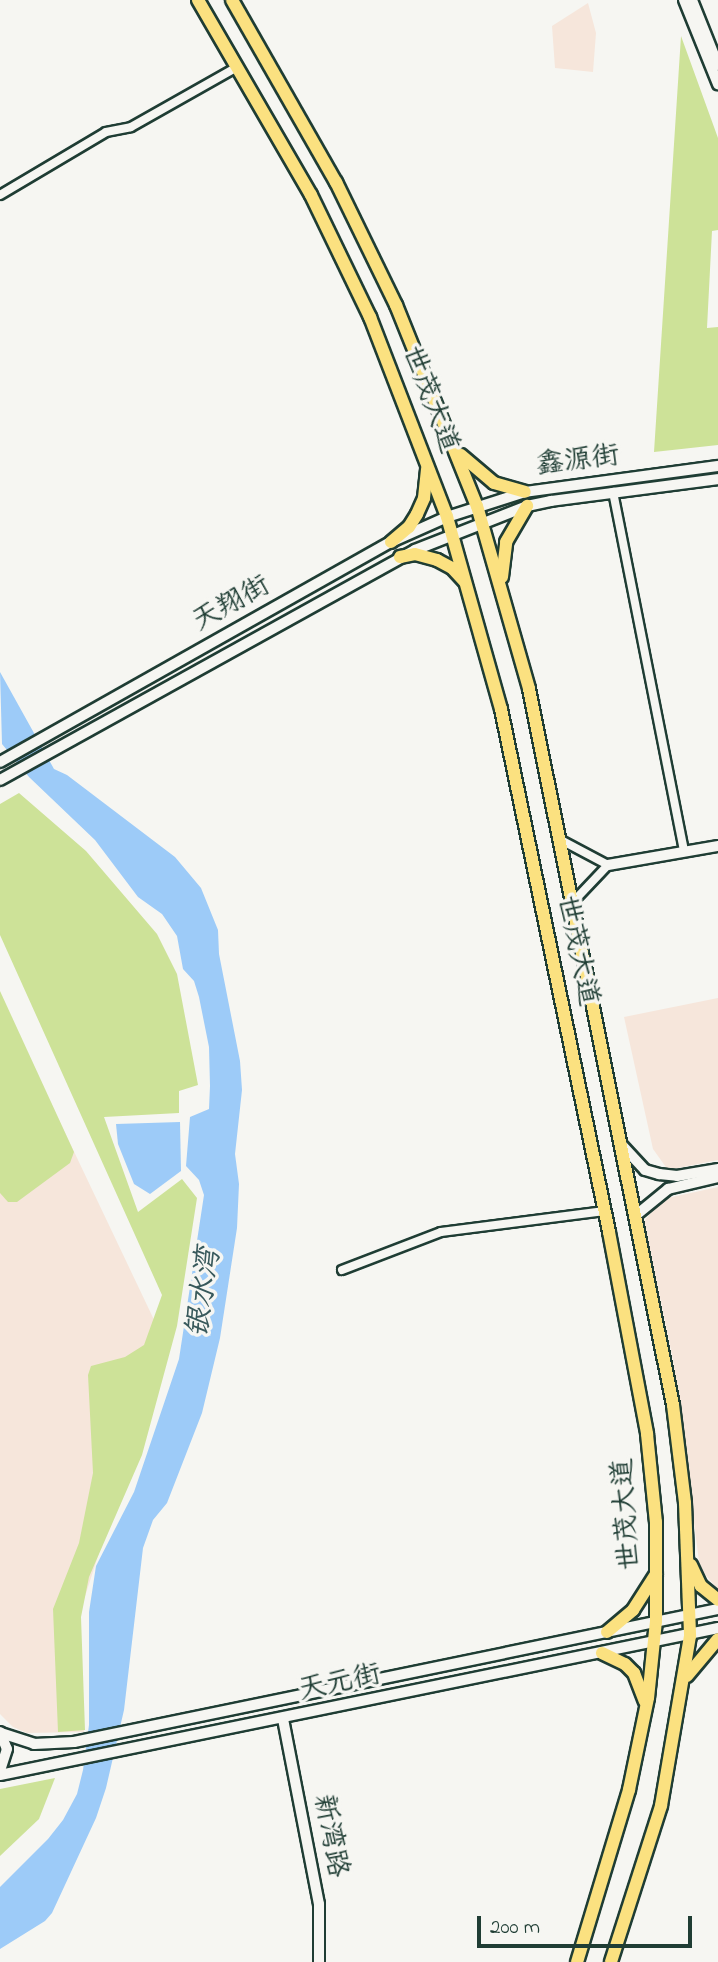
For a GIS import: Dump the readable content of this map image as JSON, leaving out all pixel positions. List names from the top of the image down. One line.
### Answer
{"streets":{"main road":["世茂大道","鑫源街","天翔街","天元街","新湾路"]},"crossings":[["世茂大道","鑫源街"],["世茂大道","天翔街"],["世茂大道","天元街"],["鑫源街","天翔街"],["天元街","新湾路"]],"water":["银水湾"],"scale_bar":"200 m"}
